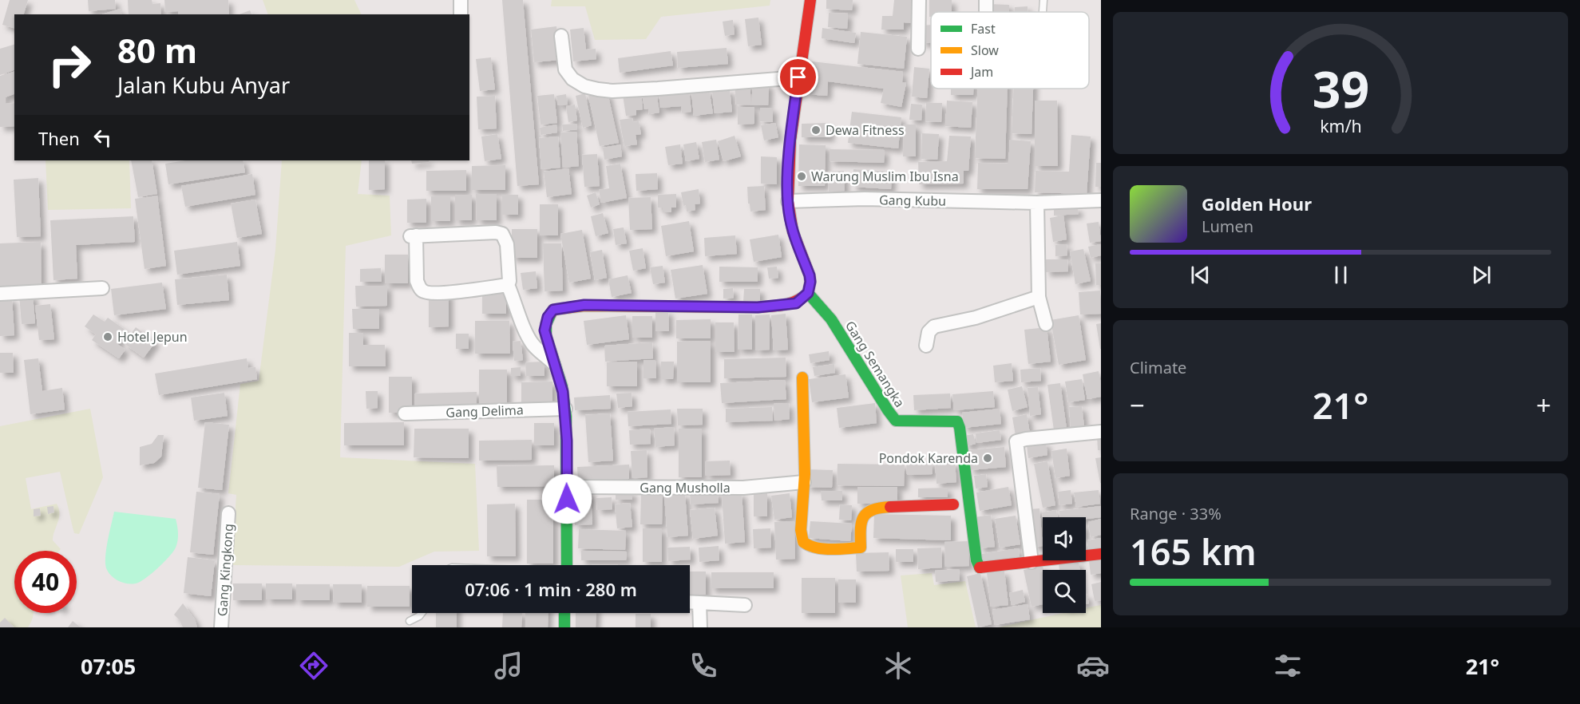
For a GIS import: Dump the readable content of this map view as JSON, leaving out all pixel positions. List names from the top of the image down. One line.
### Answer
{"streets":{"street":["Gang Kubu","Gang Semangka","Gang Delima","Gang Musholla","Gang Kingkong"]},"places":["Dewa Fitness","Warung Muslim Ibu Isna","Hotel Jepun","Pondok Karenda"],"legend":["Fast","Slow","Jam"],"page":{"turn":["80 m","Jalan Kubu Anyar"],"then":"Then","song":["Golden Hour","Lumen"],"tile":["Climate",["Range · 33%","165 km"]],"heat":["−","21°","+"],"limit":"40","trip":"07:06 · 1 min · 280 m","tabs":["07:05","21°"],"gauge":["39","km/h"]}}
